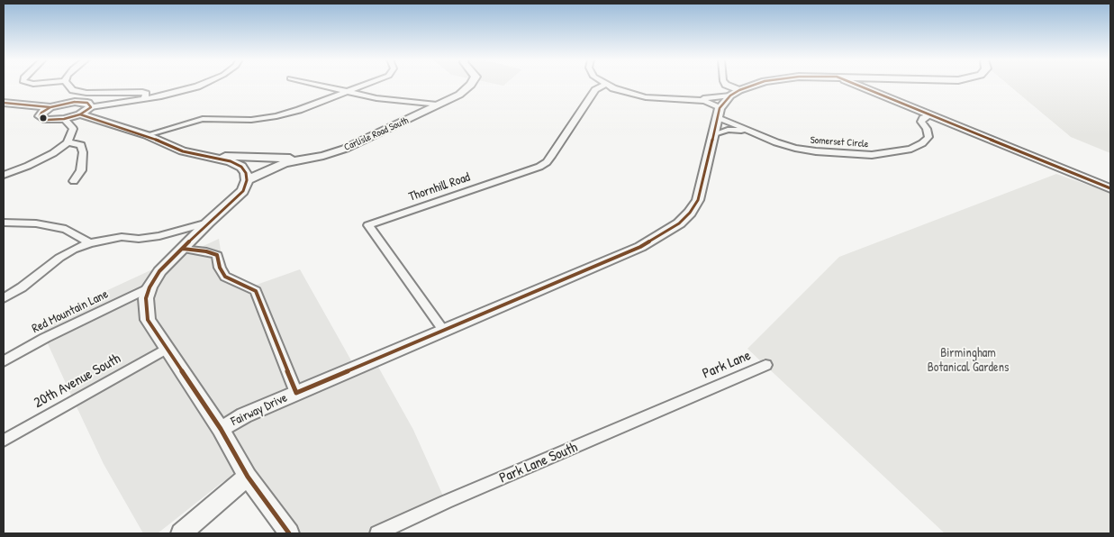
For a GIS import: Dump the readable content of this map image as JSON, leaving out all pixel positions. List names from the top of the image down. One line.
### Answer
{"streets":{"street":["Carlisle Road South","Somerset Circle","Thornhill Road","Red Mountain Lane","Park Lane","20th Avenue South","Fairway Drive","Park Lane South"]},"crossings":[["Somerset Circle","Fairway Drive"],["Thornhill Road","Fairway Drive"],["Park Lane","Park Lane South"]],"parks":["Birmingham Botanical Gardens"]}
